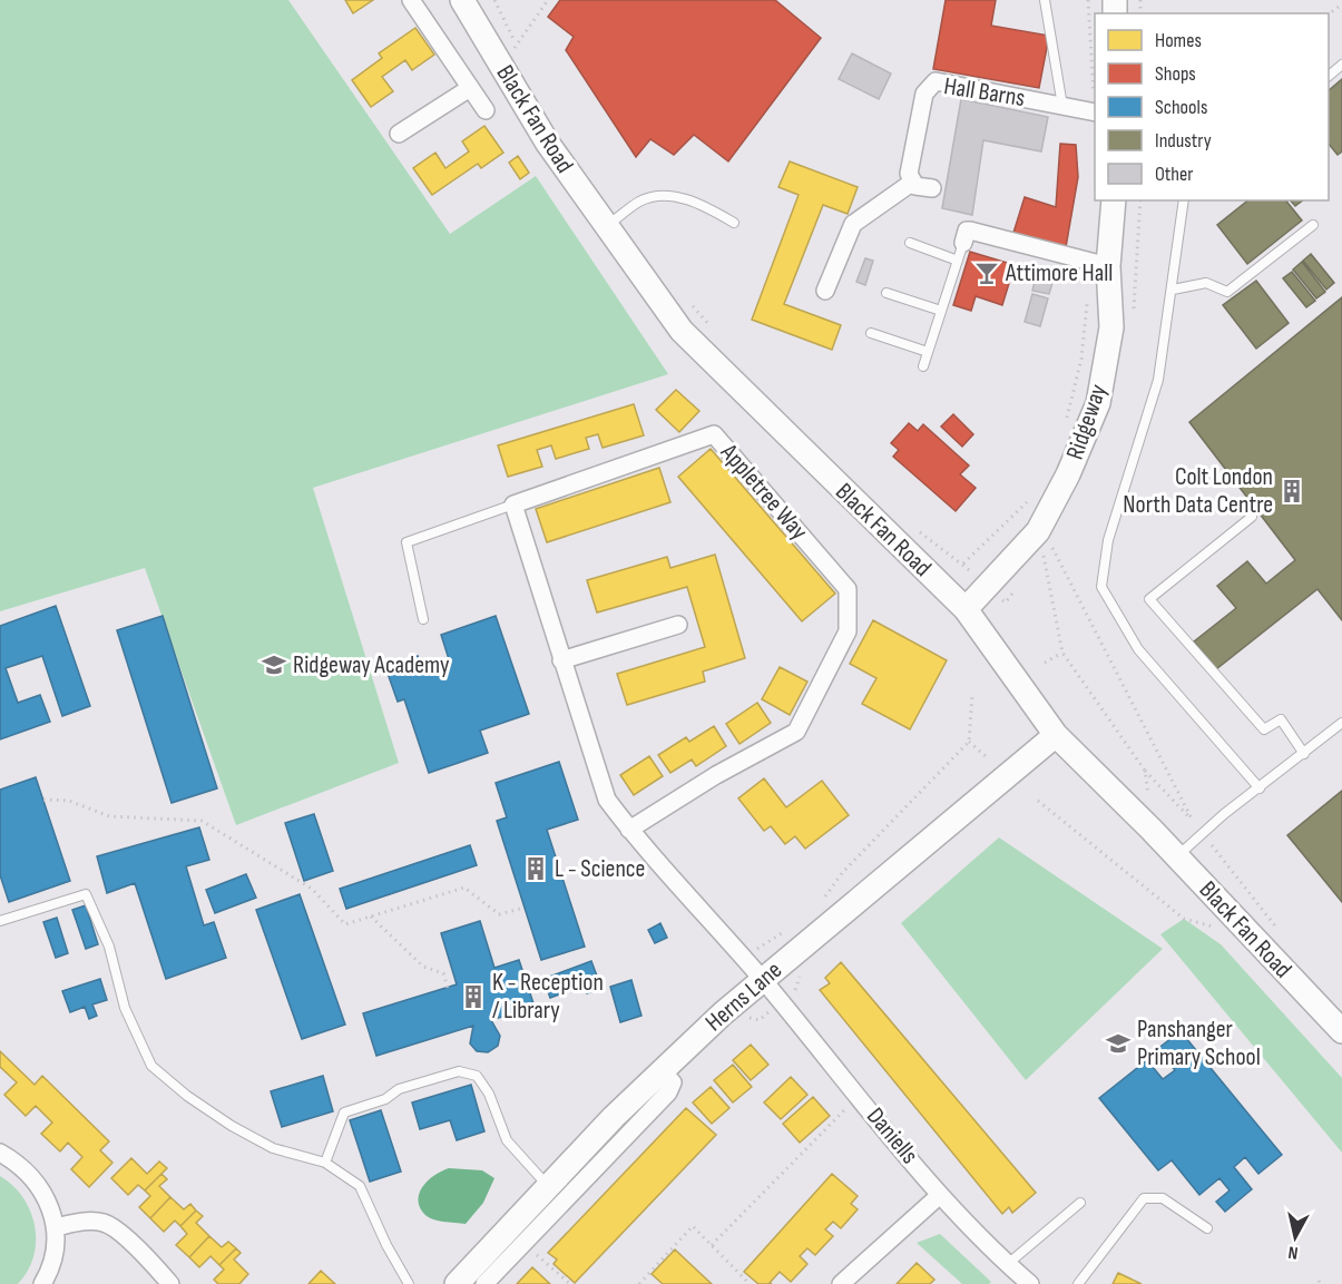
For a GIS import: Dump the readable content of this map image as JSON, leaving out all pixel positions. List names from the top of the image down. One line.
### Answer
{"streets":{"main road":["Black Fan Road","Ridgeway","Herns Lane"],"street":["Hall Barns","Appletree Way","Daniells"]},"crossings":[["Black Fan Road","Ridgeway"],["Black Fan Road","Herns Lane"],["Herns Lane","Daniells"]],"places":{"bar":["Attimore Hall"],"building":["Colt London North Data Centre","L - Science","K - Reception / Library"],"school or university":["Ridgeway Academy","Panshanger Primary School"]},"legend":["Homes","Shops","Schools","Industry","Other"],"north":"bottom"}
